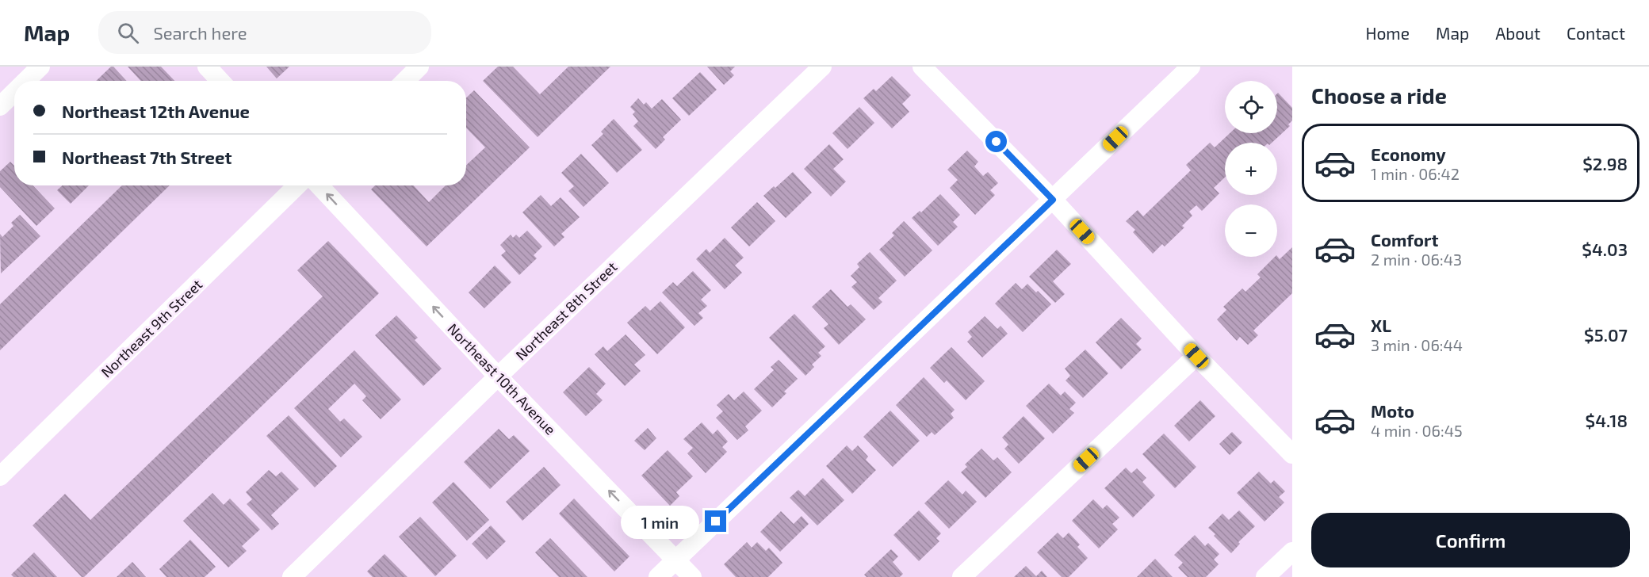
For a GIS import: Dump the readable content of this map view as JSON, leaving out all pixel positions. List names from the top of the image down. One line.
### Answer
{"streets":{"street":["Northeast 8th Street","Northeast 9th Street","Northeast 10th Avenue"]},"crossings":[["Northeast 8th Street","Northeast 10th Avenue"]],"one_way":["Northeast 10th Avenue"],"page":{"header":"Map","search":"Search here","nav":["Home","Map","About","Contact"],"heading":"Choose a ride","map_buttons":["+","−"],"banner":["Northeast 12th Avenue","Northeast 7th Street"],"list":[{"name":"Economy","note":"1 min · 06:42","value":"$2.98"},{"name":"Comfort","note":"2 min · 06:43","value":"$4.03"},{"name":"XL","note":"3 min · 06:44","value":"$5.07"},{"name":"Moto","note":"4 min · 06:45","value":"$4.18"}],"buttons":"Confirm","bubble":"1 min"}}
